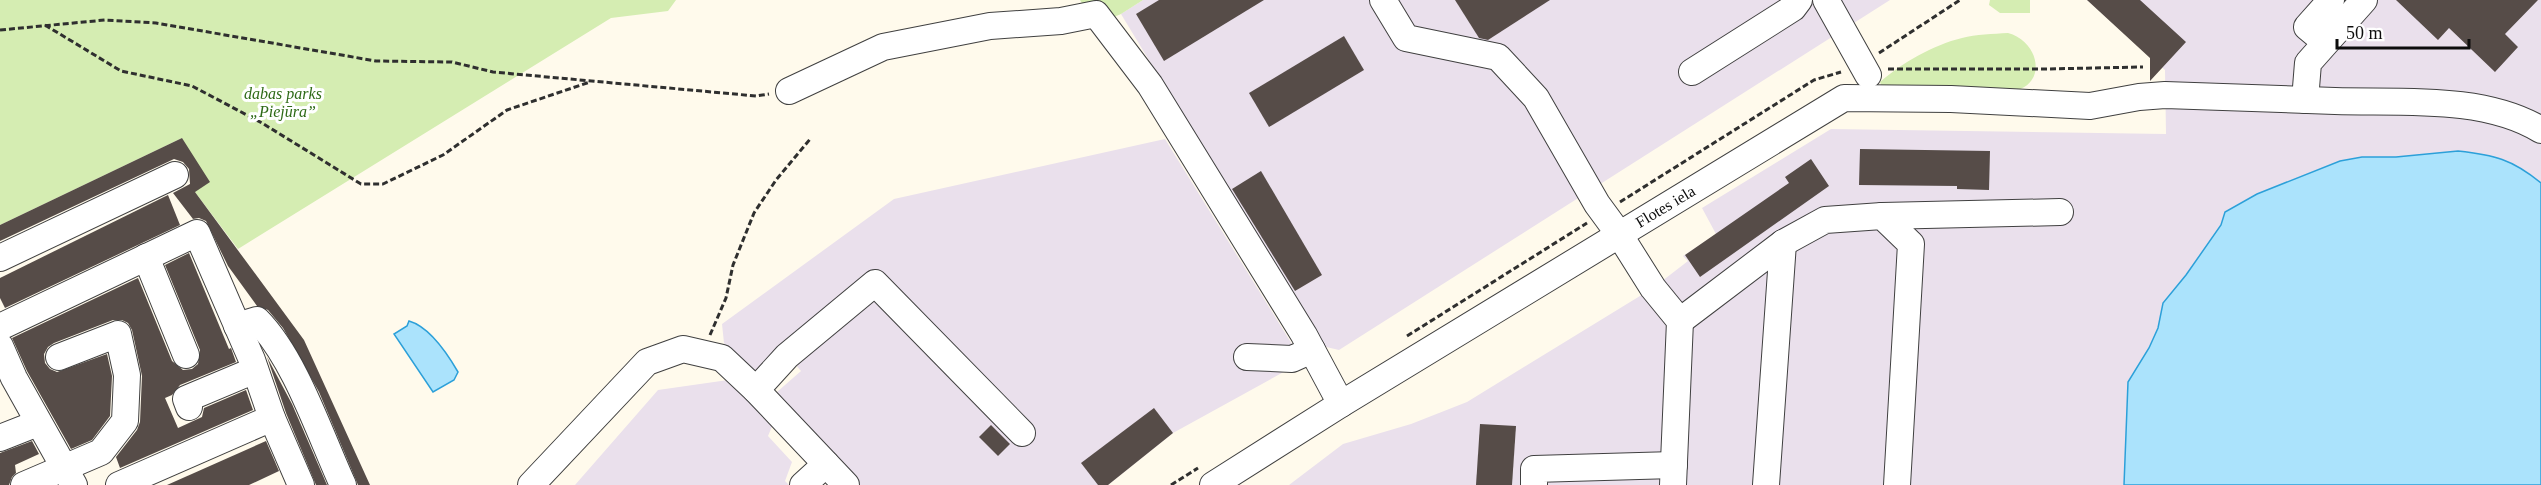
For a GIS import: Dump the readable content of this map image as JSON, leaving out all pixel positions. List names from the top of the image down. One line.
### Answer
{"streets":{"street":["Flotes iela"]},"parks":["dabas parks „Piejūra”"],"scale_bar":"50 m"}
